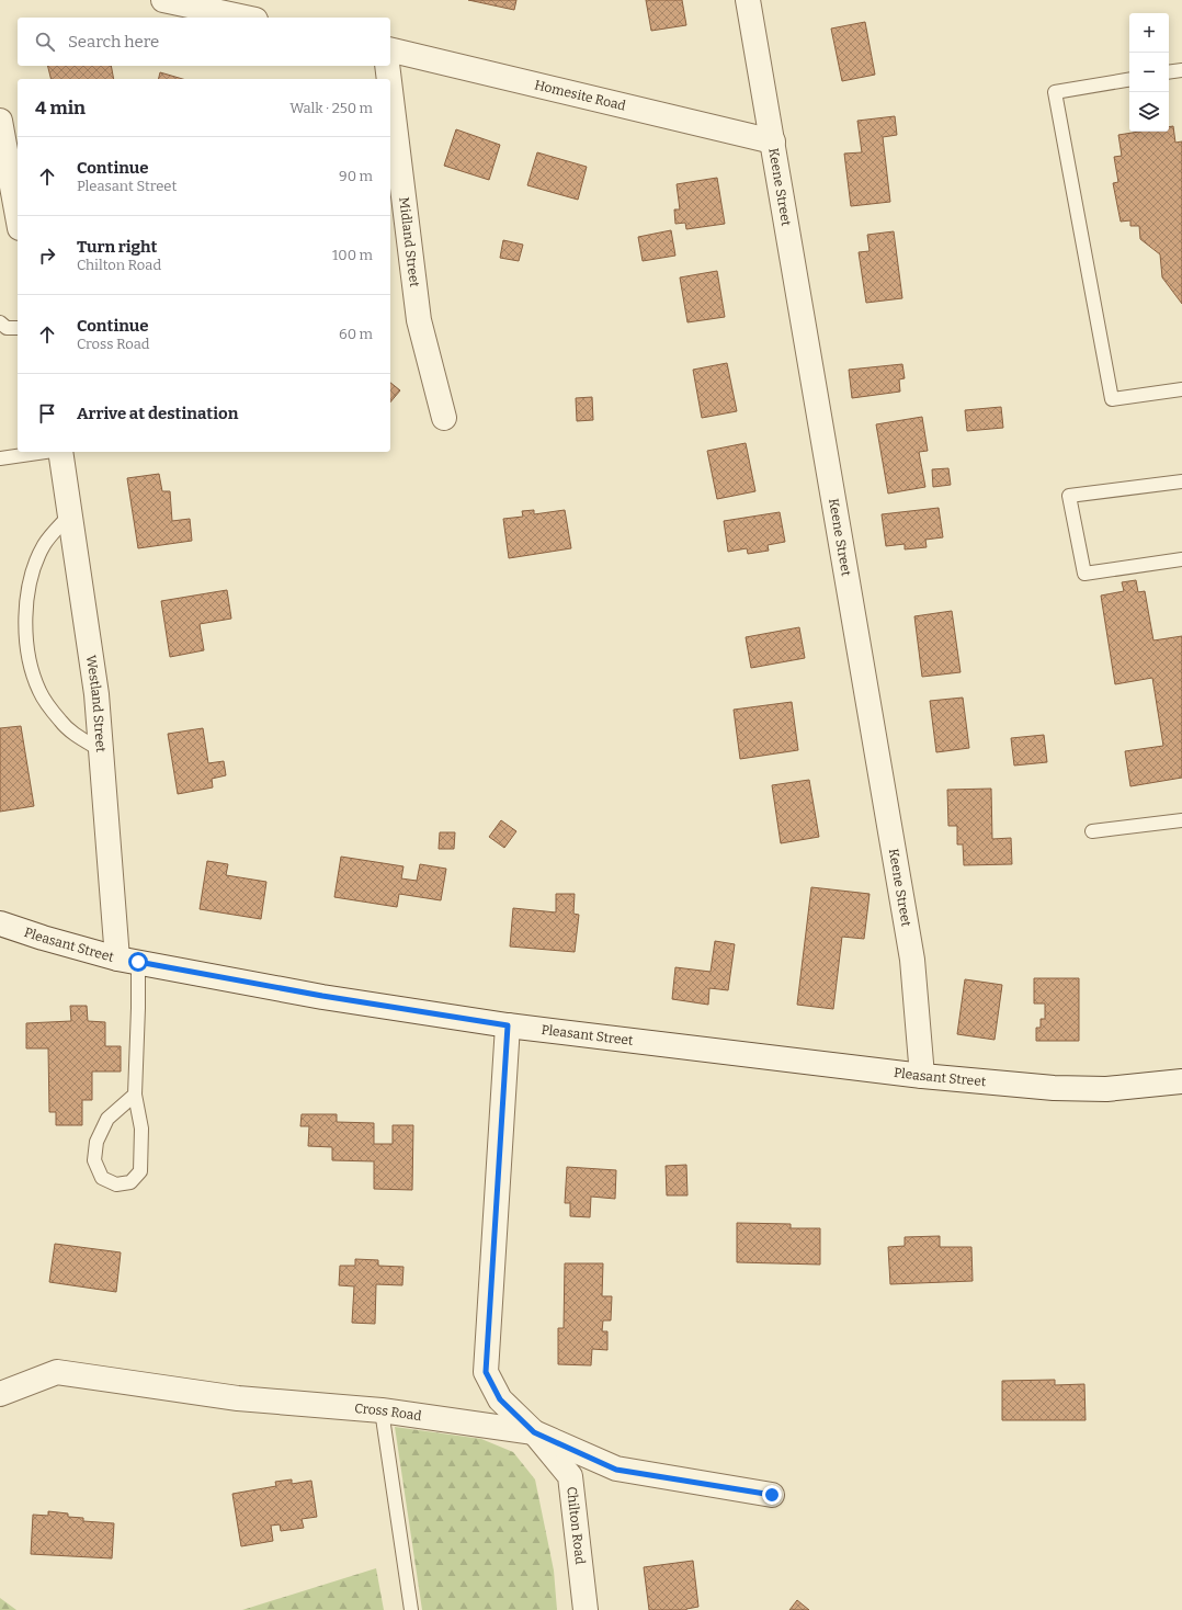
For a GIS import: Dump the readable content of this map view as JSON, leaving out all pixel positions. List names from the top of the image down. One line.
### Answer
{"streets":{"street":["Homesite Road","Keene Street","Midland Street","Westland Street","Pleasant Street","Cross Road","Chilton Road"]},"crossings":[["Homesite Road","Keene Street"],["Keene Street","Pleasant Street"],["Westland Street","Pleasant Street"],["Pleasant Street","Chilton Road"],["Cross Road","Chilton Road"]],"page":{"map_buttons":["+","−"],"search":"Search here","heading":["4 min","Walk · 250 m"],"list":[["Continue","Pleasant Street","90 m"],["Turn right","Chilton Road","100 m"],["Continue","Cross Road","60 m"],"Arrive at destination"]}}
